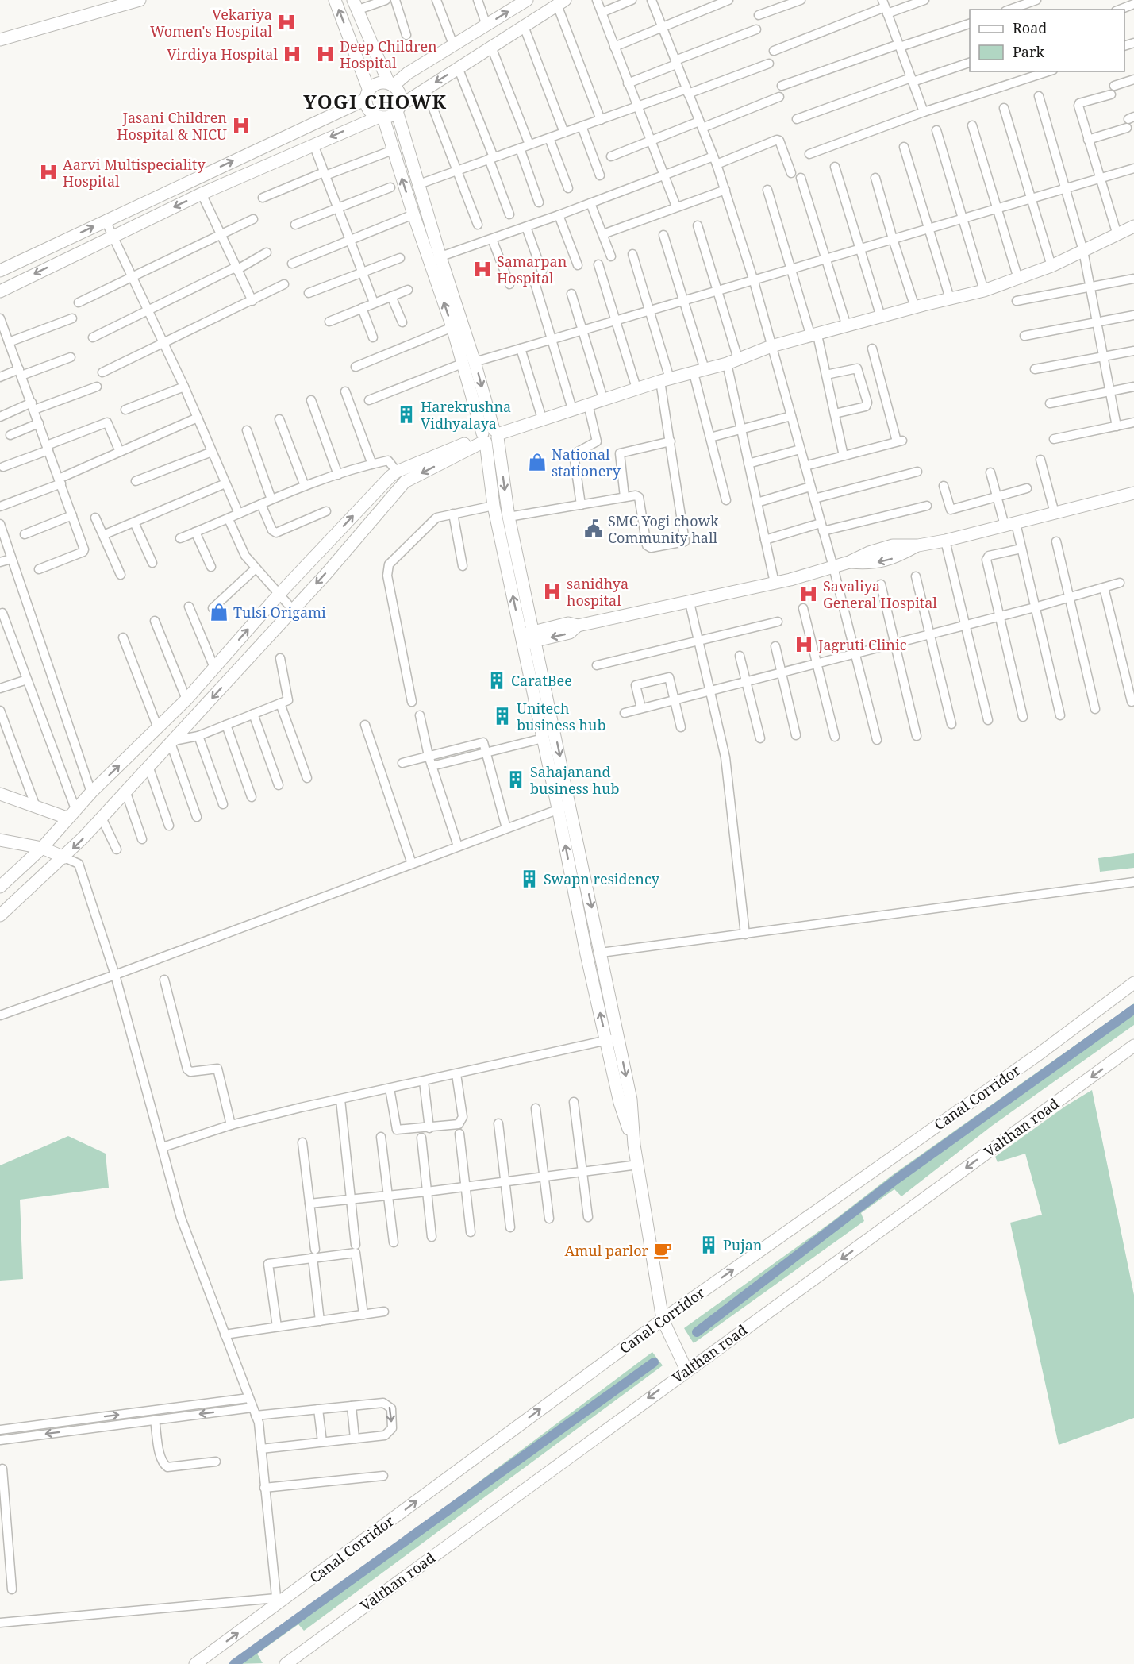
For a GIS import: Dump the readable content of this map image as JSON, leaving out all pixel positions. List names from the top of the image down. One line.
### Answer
{"streets":{"street":["Canal Corridor","Valthan road"]},"one_way":["Canal Corridor","Valthan road"],"districts":["YOGI CHOWK"],"places":{"hospital":["Vekariya Women's Hospital","Virdiya Hospital","Deep Children Hospital","Jasani Children Hospital & NICU","Aarvi Multispeciality Hospital","Samarpan Hospital","sanidhya hospital","Savaliya General Hospital","Jagruti Clinic"],"building":["Harekrushna Vidhyalaya","CaratBee","Unitech business hub","Sahajanand business hub","Swapn residency","Pujan"],"shop":["National stationery","Tulsi Origami"],"public building":["SMC Yogi chowk Community hall"],"cafe":["Amul parlor"]},"legend":["Road","Park"]}
